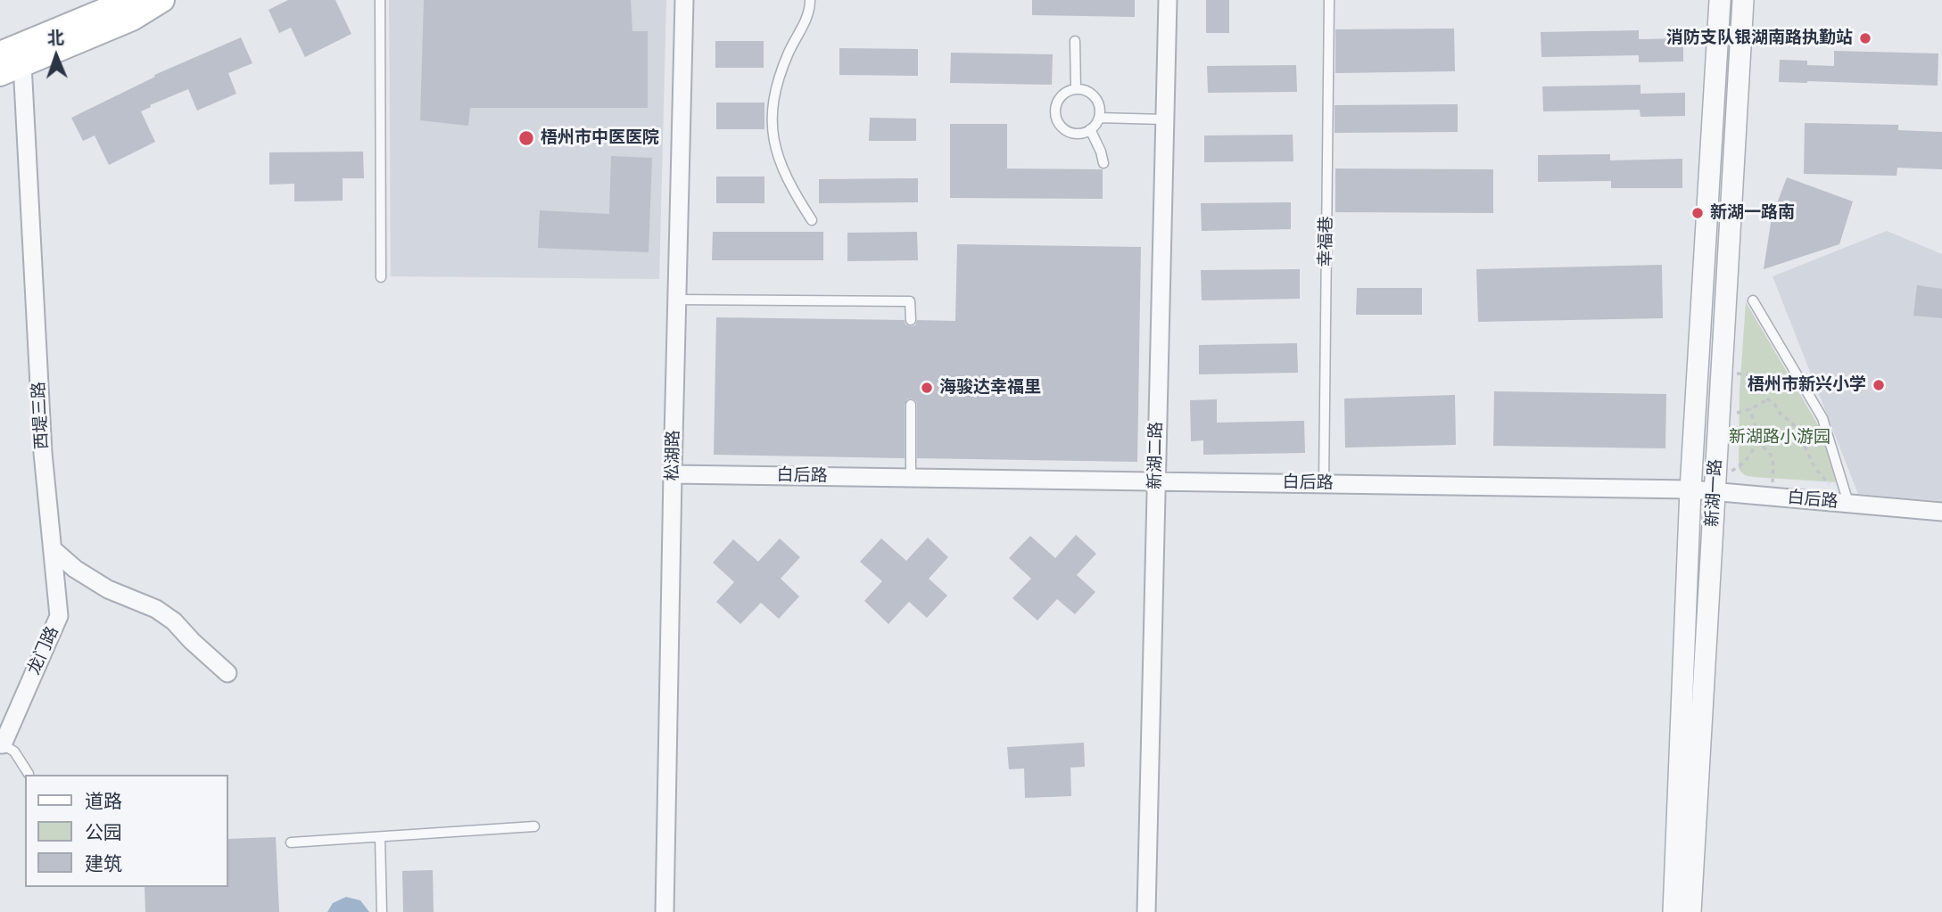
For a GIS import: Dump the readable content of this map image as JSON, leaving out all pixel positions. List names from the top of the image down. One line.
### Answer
{"streets":{"street":["西堤三路","松湖路","新湖二路","白后路","新湖一路","龙门路"],"lane":["幸福巷"]},"crossings":[["幸福巷","白后路"],["西堤三路","龙门路"],["松湖路","白后路"],["新湖二路","白后路"],["白后路","新湖一路"]],"parks":["新湖路小游园"],"places":["消防支队银湖南路执勤站","梧州市中医医院","新湖一路南","梧州市新兴小学","海骏达幸福里"],"legend":["道路","公园","建筑"],"north":"top"}
